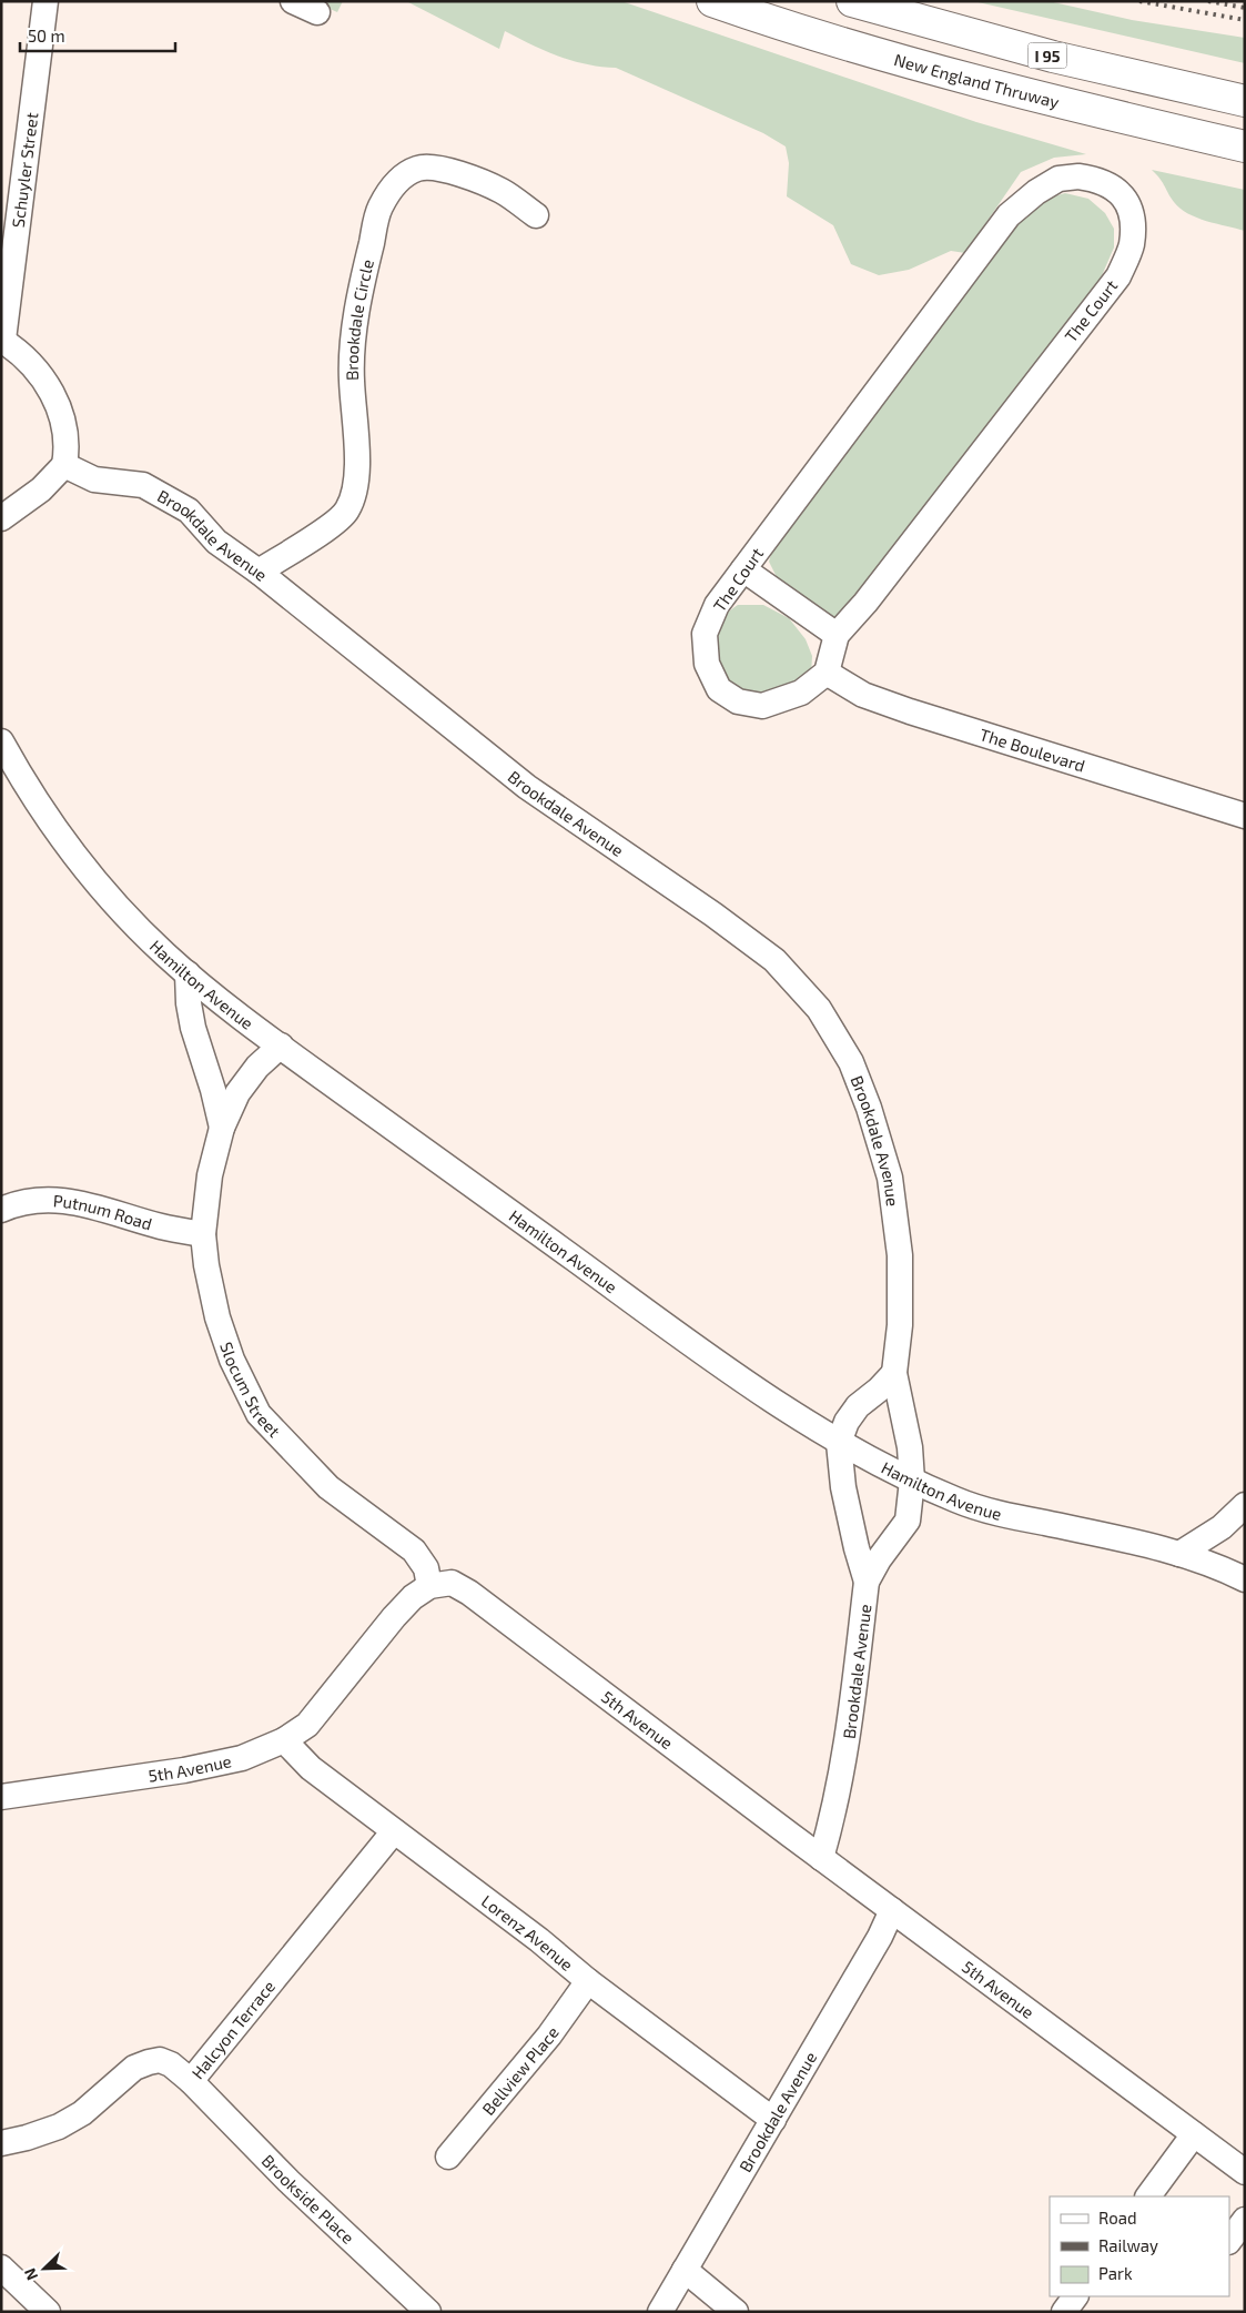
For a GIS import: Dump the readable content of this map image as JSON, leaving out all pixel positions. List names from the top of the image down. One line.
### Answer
{"streets":{"highway":["I 95","New England Thruway"],"street":["Schuyler Street","The Court","Brookdale Circle","Brookdale Avenue","The Boulevard","Hamilton Avenue","Putnum Road","Slocum Street","5th Avenue","Lorenz Avenue","Halcyon Terrace","Bellview Place","Brookside Place"]},"crossings":[["The Court","The Boulevard"],["Brookdale Circle","Brookdale Avenue"],["Brookdale Avenue","Hamilton Avenue"],["Brookdale Avenue","5th Avenue"],["Brookdale Avenue","Lorenz Avenue"],["Hamilton Avenue","Slocum Street"],["Putnum Road","Slocum Street"],["Slocum Street","5th Avenue"],["5th Avenue","Lorenz Avenue"],["Lorenz Avenue","Halcyon Terrace"],["Lorenz Avenue","Bellview Place"],["Halcyon Terrace","Brookside Place"]],"legend":["Road","Railway","Park"],"scale_bar":"50 m","north":"bottom left"}
